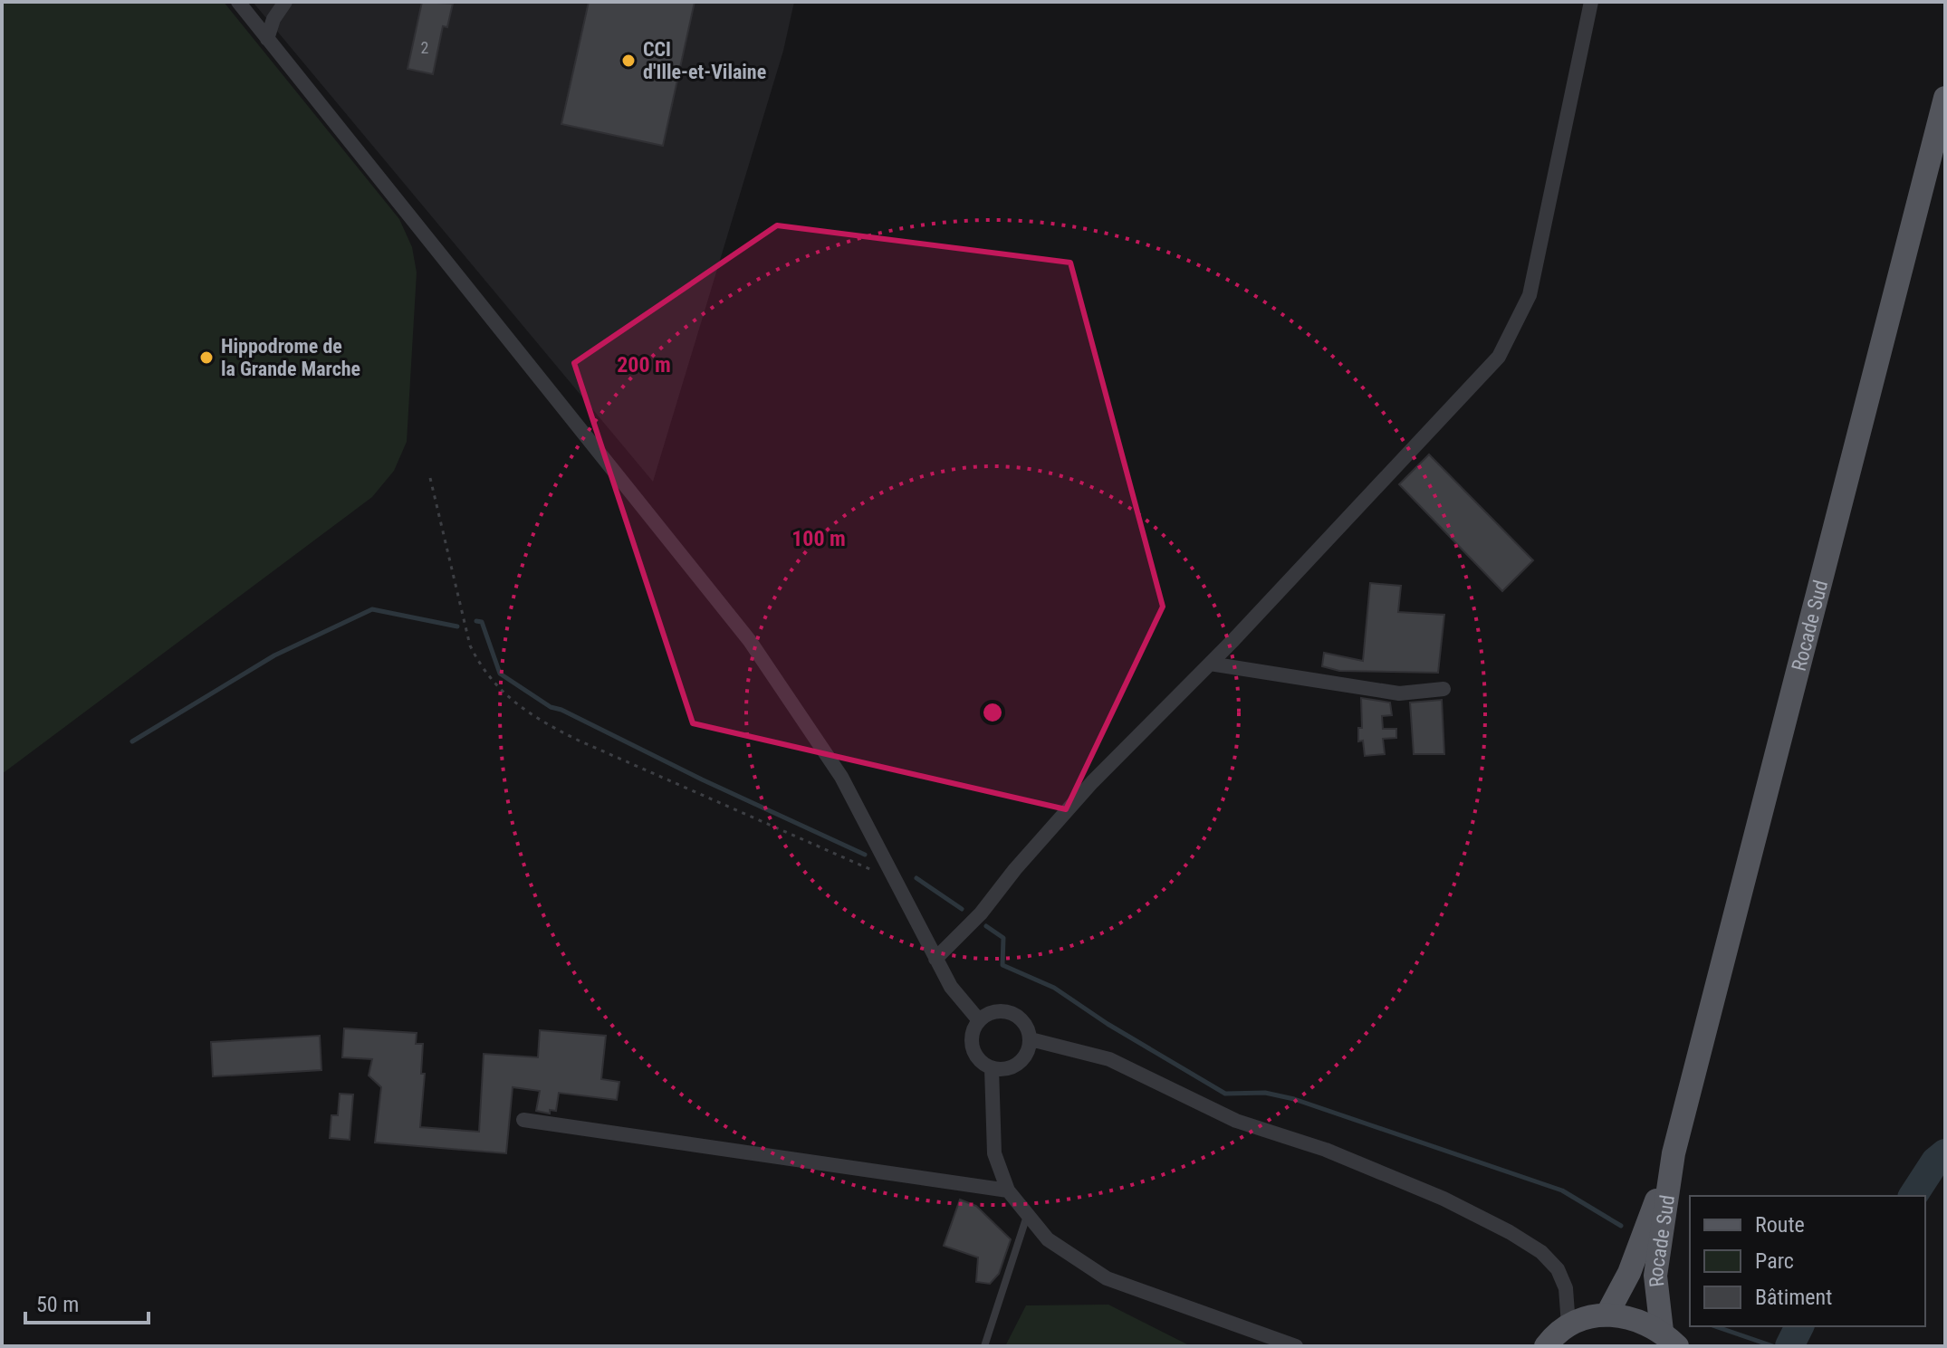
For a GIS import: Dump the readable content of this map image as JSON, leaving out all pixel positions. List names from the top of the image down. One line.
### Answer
{"streets":{"main road":["Rocade Sud"]},"places":["CCI d'Ille-et-Vilaine","Hippodrome de la Grande Marche"],"house_numbers":["2"],"legend":["Route","Parc","Bâtiment"],"scale_bar":"50 m","rings":["200 m","100 m"]}
